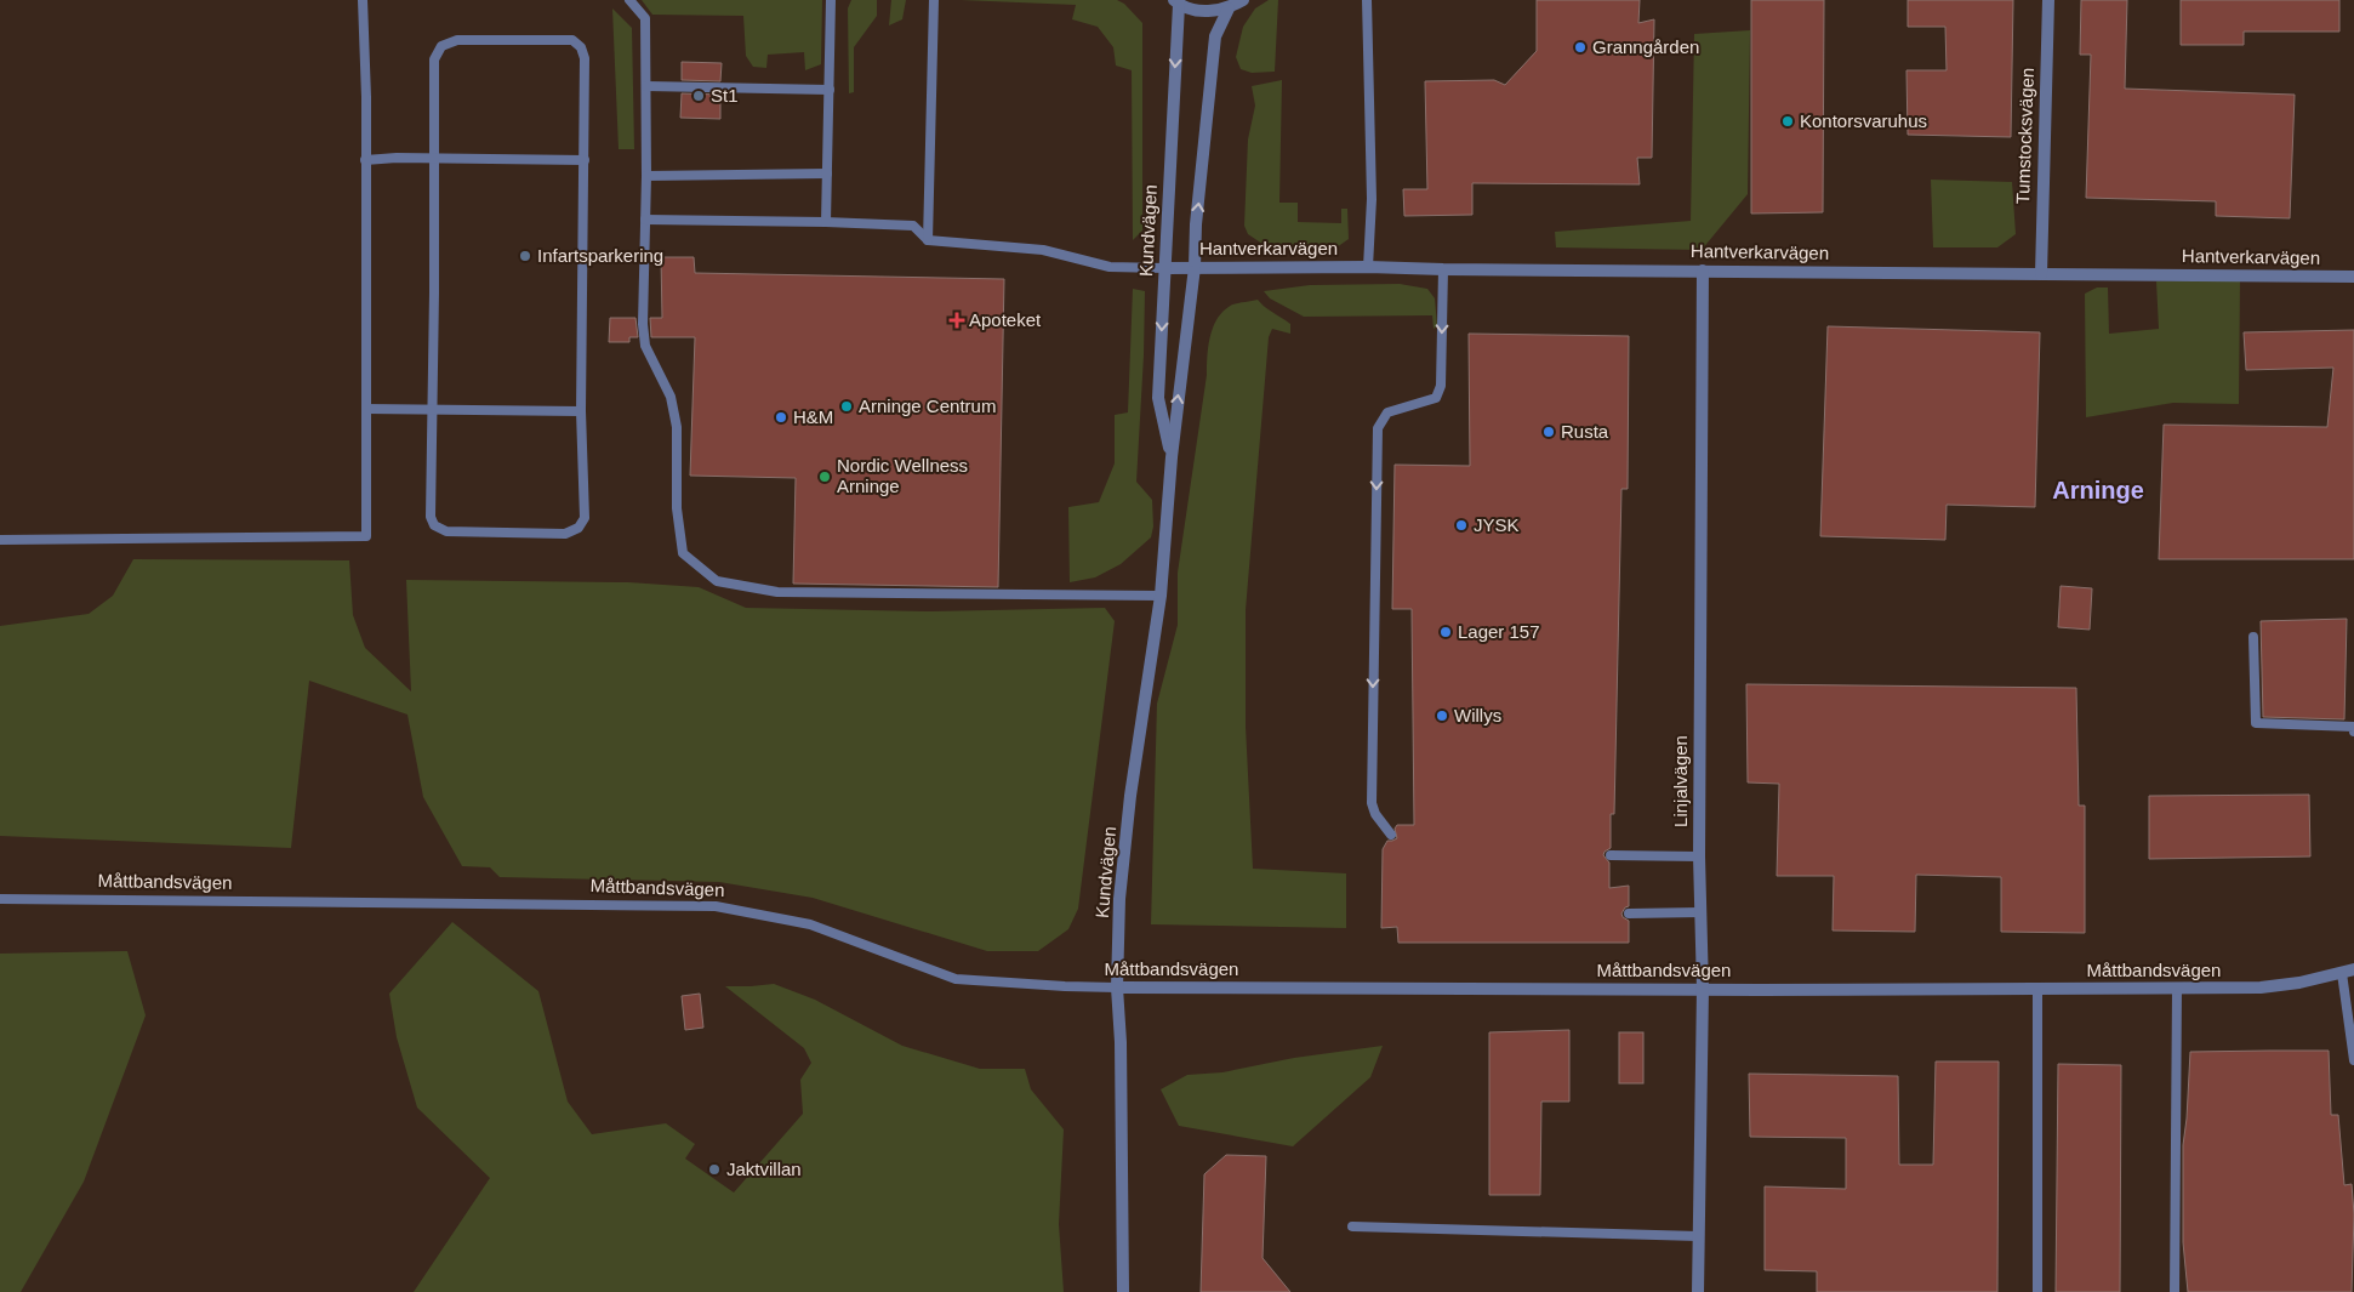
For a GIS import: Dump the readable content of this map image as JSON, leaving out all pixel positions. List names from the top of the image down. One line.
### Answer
{"streets":{"street":["Tumstocksvägen","Kundvägen","Hantverkarvägen","Linjalvägen","Måttbandsvägen"]},"crossings":[["Tumstocksvägen","Hantverkarvägen"],["Kundvägen","Hantverkarvägen"],["Kundvägen","Måttbandsvägen"],["Hantverkarvägen","Linjalvägen"],["Linjalvägen","Måttbandsvägen"]],"districts":["Arninge"],"places":{"other":["Granngården","St1","Kontorsvaruhus","Infartsparkering","Arninge Centrum","H&M","Rusta","Nordic Wellness Arninge","JYSK","Lager 157","Willys","Jaktvillan"],"health":["Apoteket"]}}
